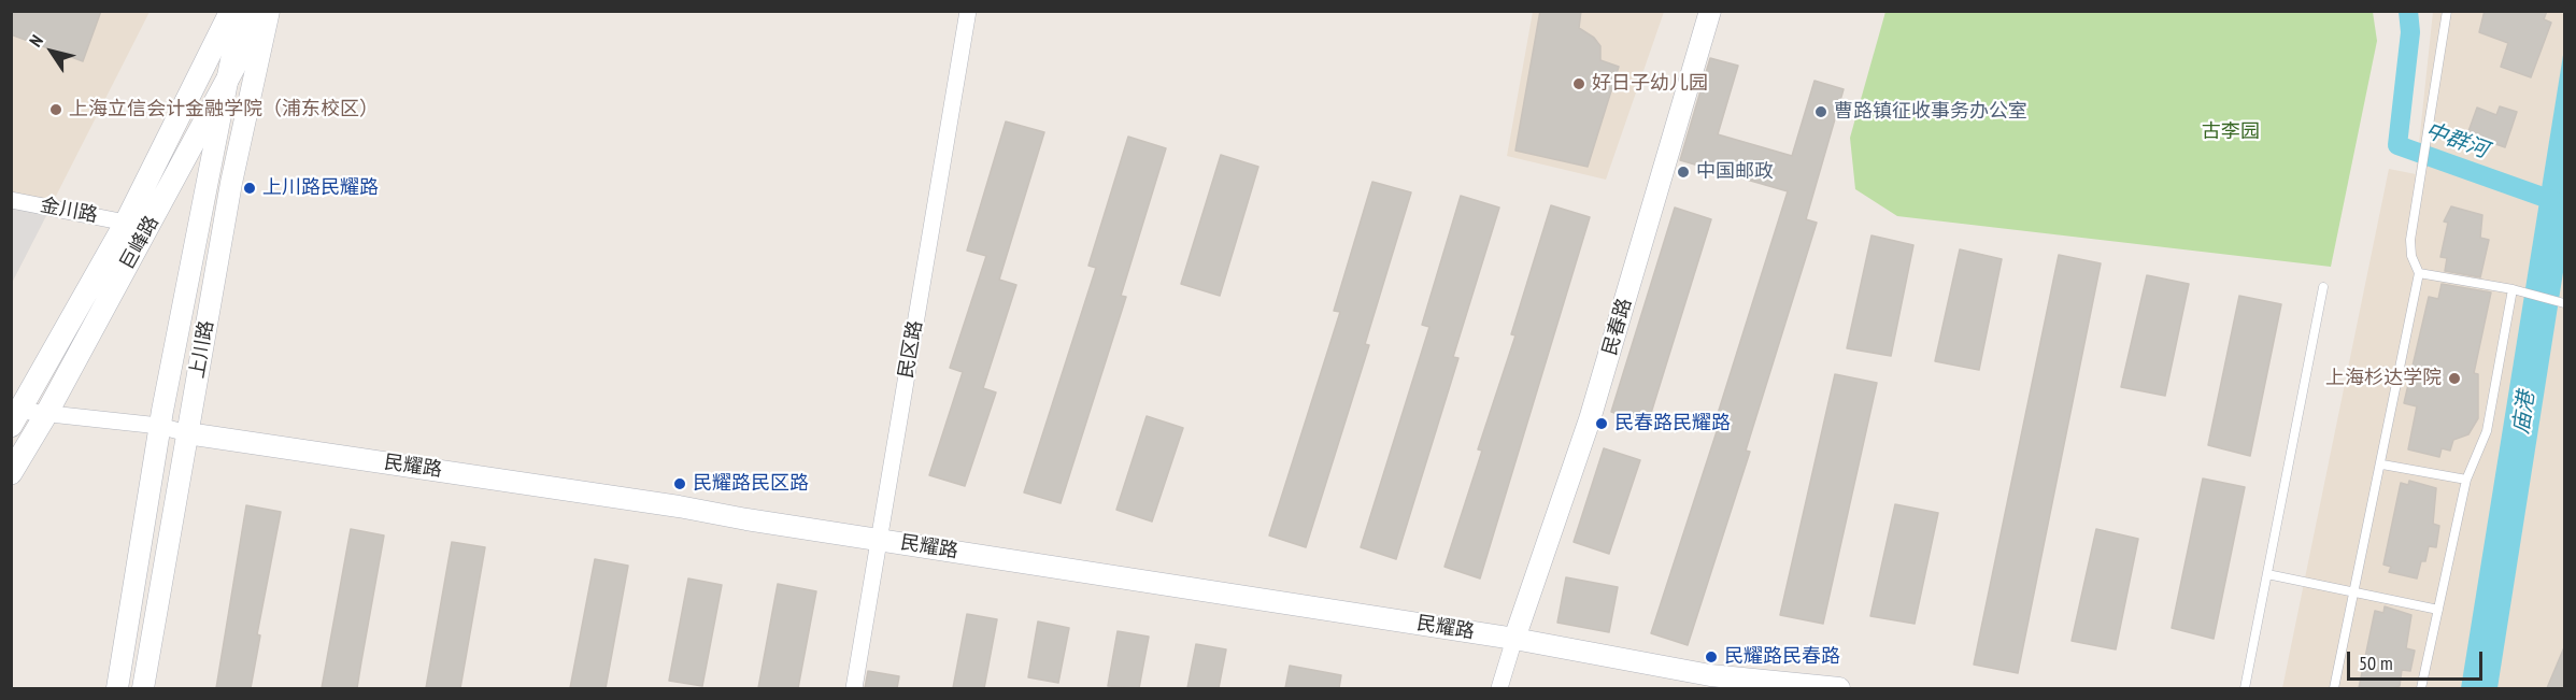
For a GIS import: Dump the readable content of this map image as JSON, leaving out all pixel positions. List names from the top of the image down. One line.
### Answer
{"streets":{"main road":["巨峰路"],"street":["金川路","民春路","上川路","民区路","民耀路"]},"crossings":[["金川路","巨峰路"],["巨峰路","上川路"],["巨峰路","民耀路"],["民春路","民耀路"],["上川路","民耀路"],["民区路","民耀路"]],"water":["中群河","庙港"],"parks":["古李园"],"places":["好日子幼儿园","上海立信会计金融学院（浦东校区）","曹路镇征收事务办公室","中国邮政","上川路民耀路","上海杉达学院","民春路民耀路","民耀路民区路","民耀路民春路"],"scale_bar":"50 m","north":"top left"}
